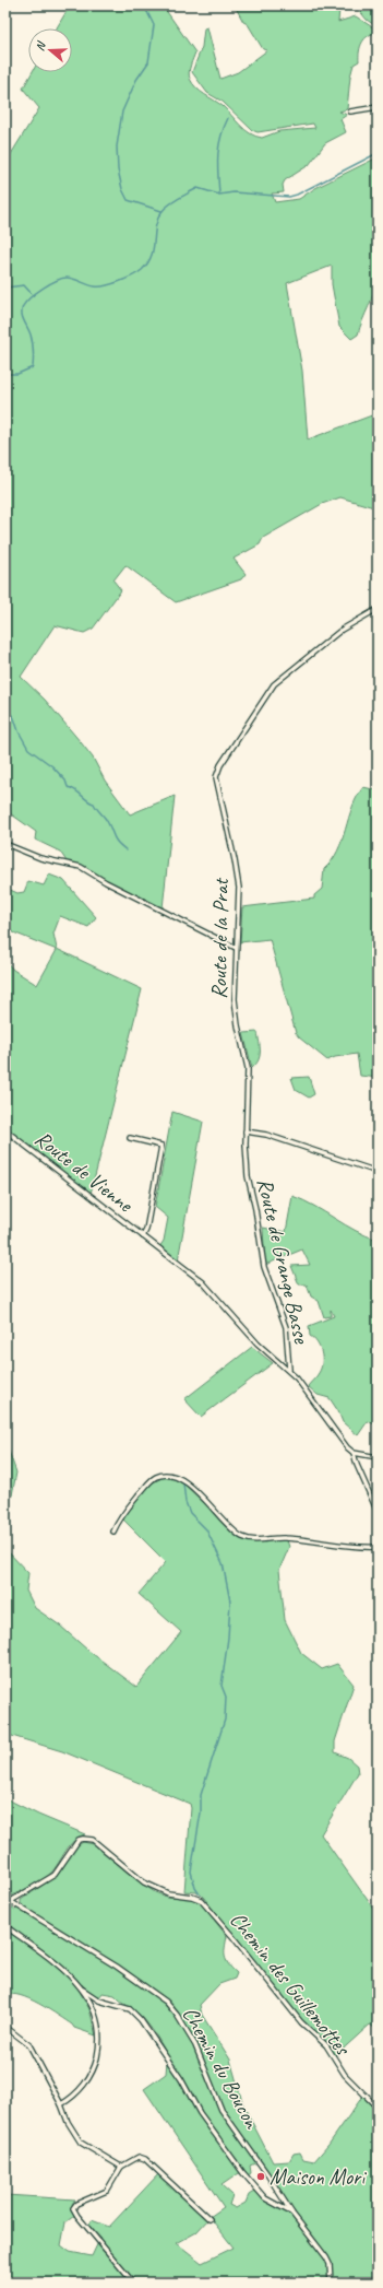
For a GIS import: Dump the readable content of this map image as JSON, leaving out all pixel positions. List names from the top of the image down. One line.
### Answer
{"streets":{"street":["Route de la Prat","Route de Vienne","Route de Grange Basse","Chemin des Guillemottes","Chemin du Boucon"]},"crossings":[["Route de la Prat","Route de Grange Basse"],["Route de Vienne","Route de Grange Basse"],["Chemin des Guillemottes","Chemin du Boucon"]],"places":["Maison Mori"],"north":"left"}
